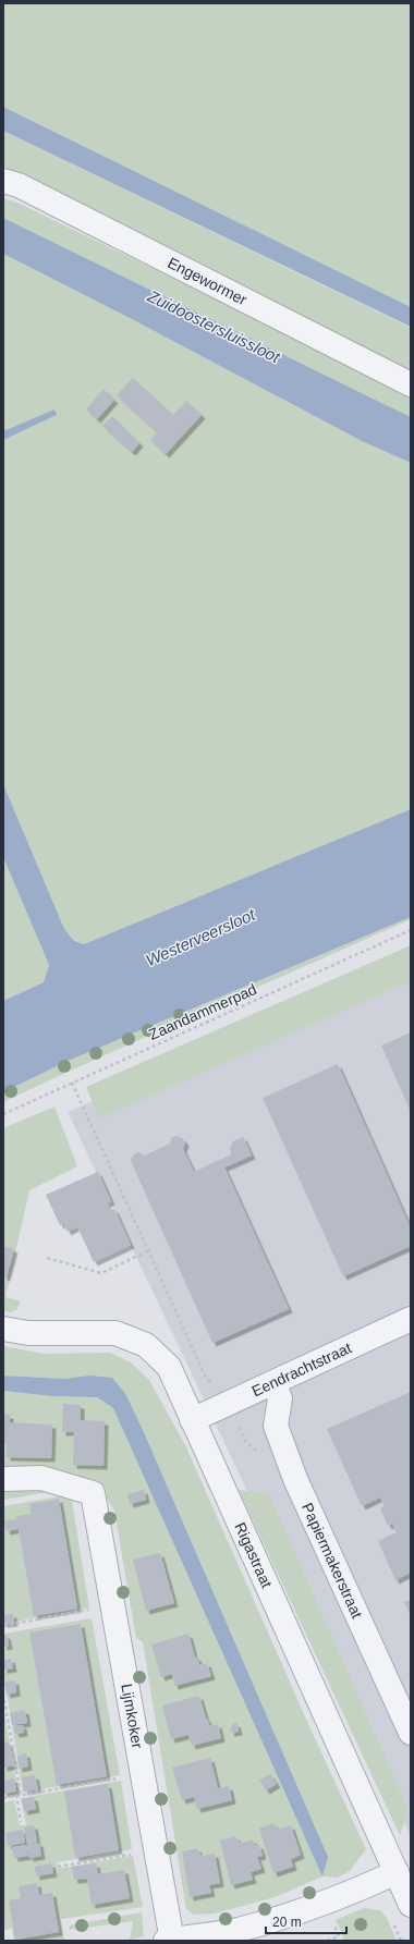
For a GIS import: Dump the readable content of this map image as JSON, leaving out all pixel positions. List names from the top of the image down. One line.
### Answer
{"streets":{"street":["Engewormer","Eendrachtstraat","Rigastraat","Papiermakerstraat","Lijmkoker"],"path":["Zaandammerpad"]},"crossings":[["Eendrachtstraat","Rigastraat"],["Eendrachtstraat","Papiermakerstraat"],["Rigastraat","Lijmkoker"]],"water":["Zuidoostersluissloot","Westerveersloot"],"scale_bar":"20 m"}
